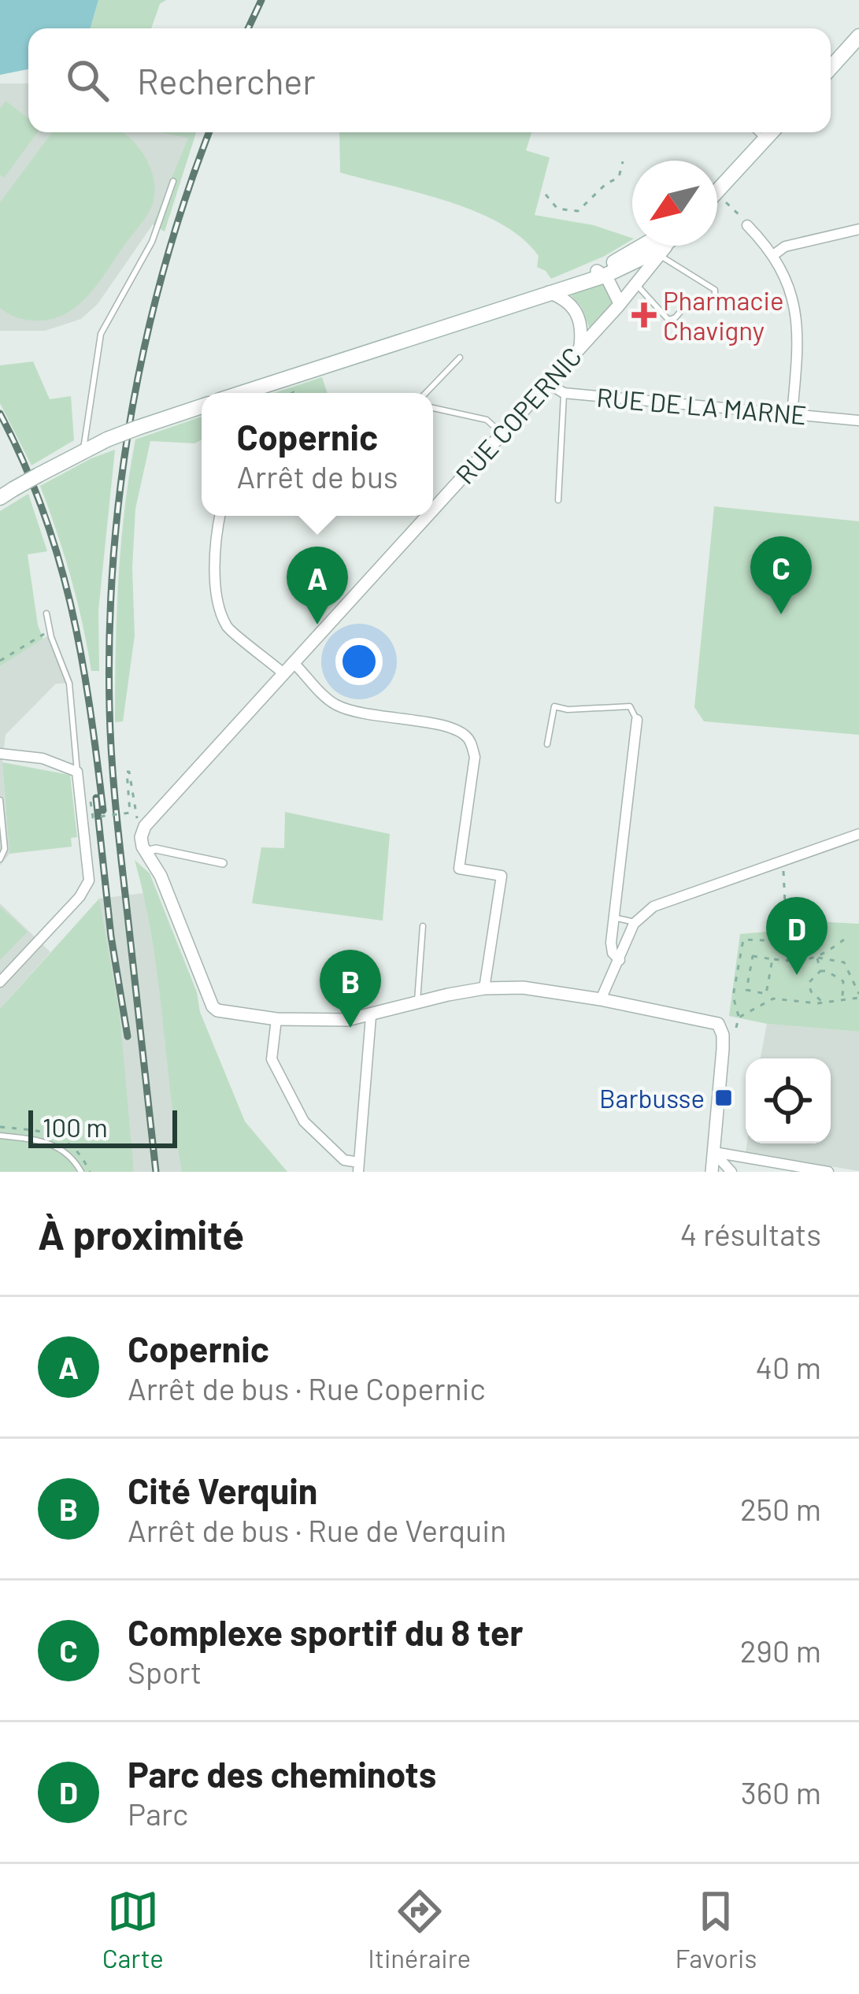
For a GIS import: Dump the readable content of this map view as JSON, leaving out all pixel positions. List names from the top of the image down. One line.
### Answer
{"streets":{"street":["RUE DE LA MARNE","RUE COPERNIC"]},"crossings":[["RUE DE LA MARNE","RUE COPERNIC"]],"places":{"health":["Pharmacie Chavigny"],"transit":["Barbusse"]},"scale_bar":"100 m","north":"bottom left","page":{"search":"Rechercher","popup":["Copernic","Arrêt de bus"],"pins":["C","A","D","B"],"scale":"100 m","heading":["À proximité","4 résultats"],"list":[{"mark":"A","name":"Copernic","note":"Arrêt de bus · Rue Copernic","value":"40 m"},{"mark":"B","name":"Cité Verquin","note":"Arrêt de bus · Rue de Verquin","value":"250 m"},{"mark":"C","name":"Complexe sportif du 8 ter","note":"Sport","value":"290 m"},{"mark":"D","name":"Parc des cheminots","note":"Parc","value":"360 m"}],"nav":["Carte","Itinéraire","Favoris"]}}
